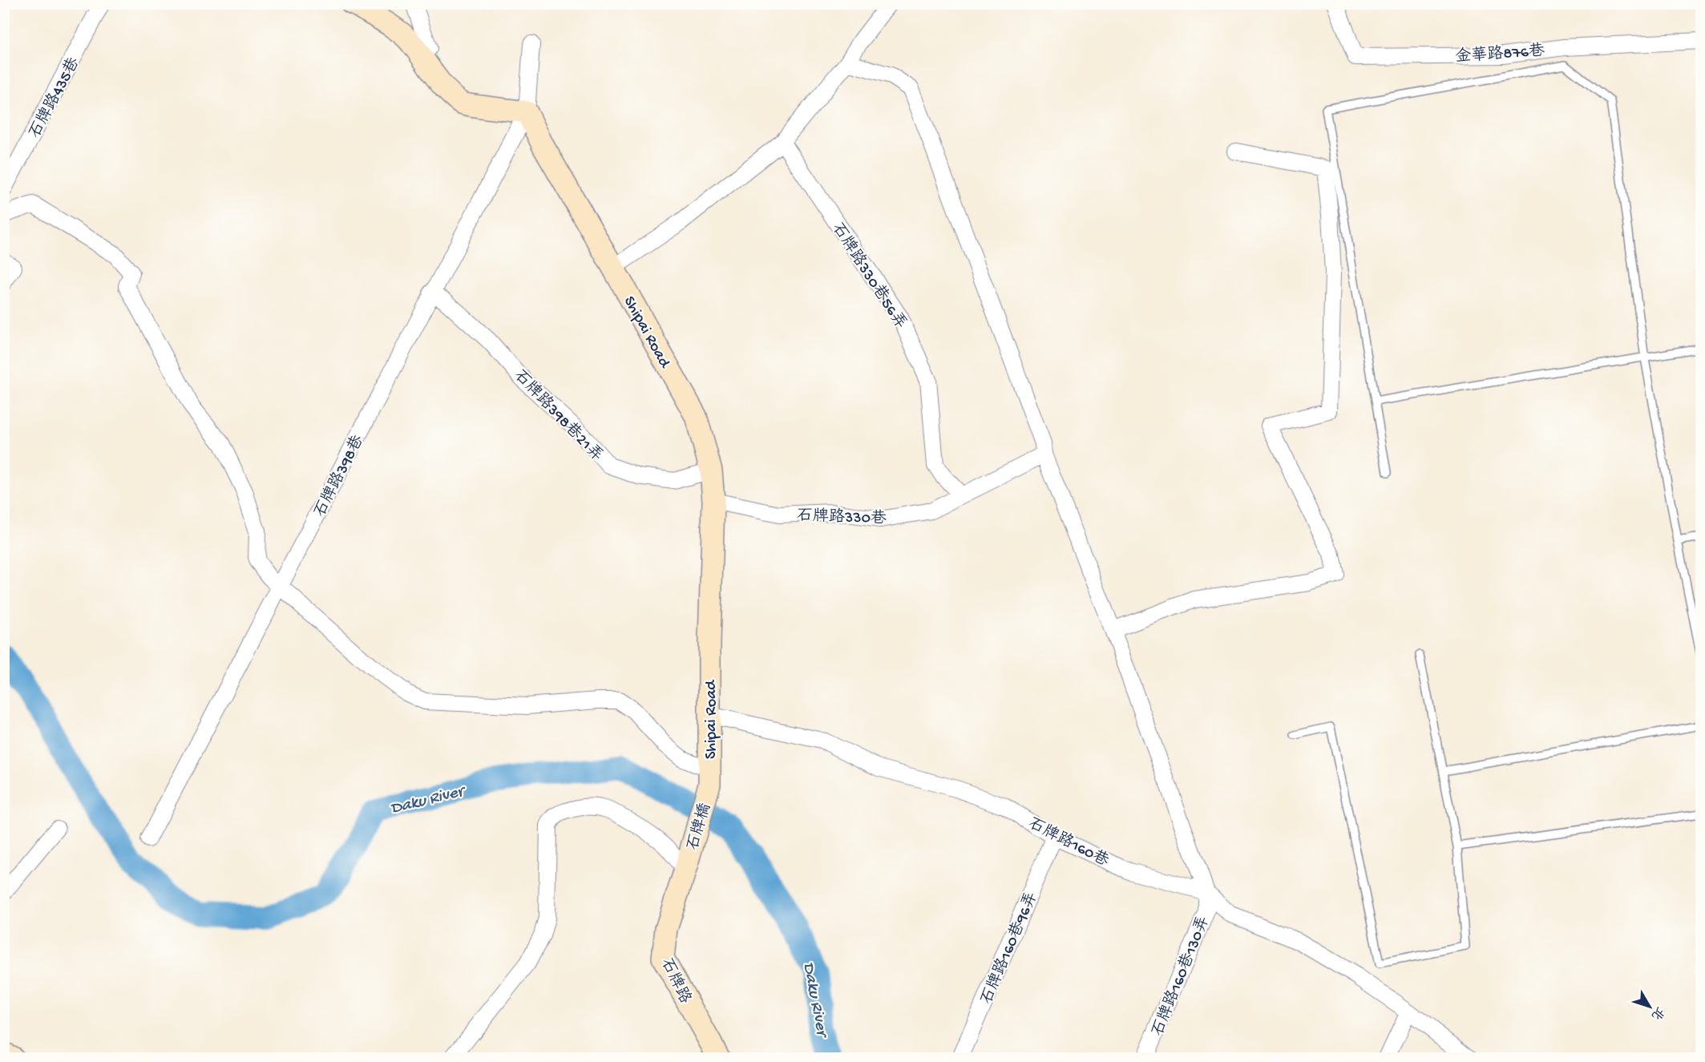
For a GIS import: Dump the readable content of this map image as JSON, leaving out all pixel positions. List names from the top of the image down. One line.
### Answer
{"streets":{"street":["金華路876巷","石牌路435巷","石牌路330巷56弄","Shipai Road","石牌路398巷21弄","石牌路398巷","石牌路330巷","石牌橋","石牌路160巷","石牌路160巷96弄","石牌路160巷130弄","石牌路"]},"crossings":[["石牌路330巷56弄","石牌路330巷"],["Shipai Road","石牌路398巷21弄"],["Shipai Road","石牌路398巷"],["Shipai Road","石牌路330巷"],["Shipai Road","石牌橋"],["Shipai Road","石牌路160巷"],["石牌路398巷21弄","石牌路398巷"],["石牌橋","石牌路"],["石牌路160巷","石牌路160巷96弄"],["石牌路160巷","石牌路160巷130弄"]],"water":["Daku River"],"north":"bottom right"}
